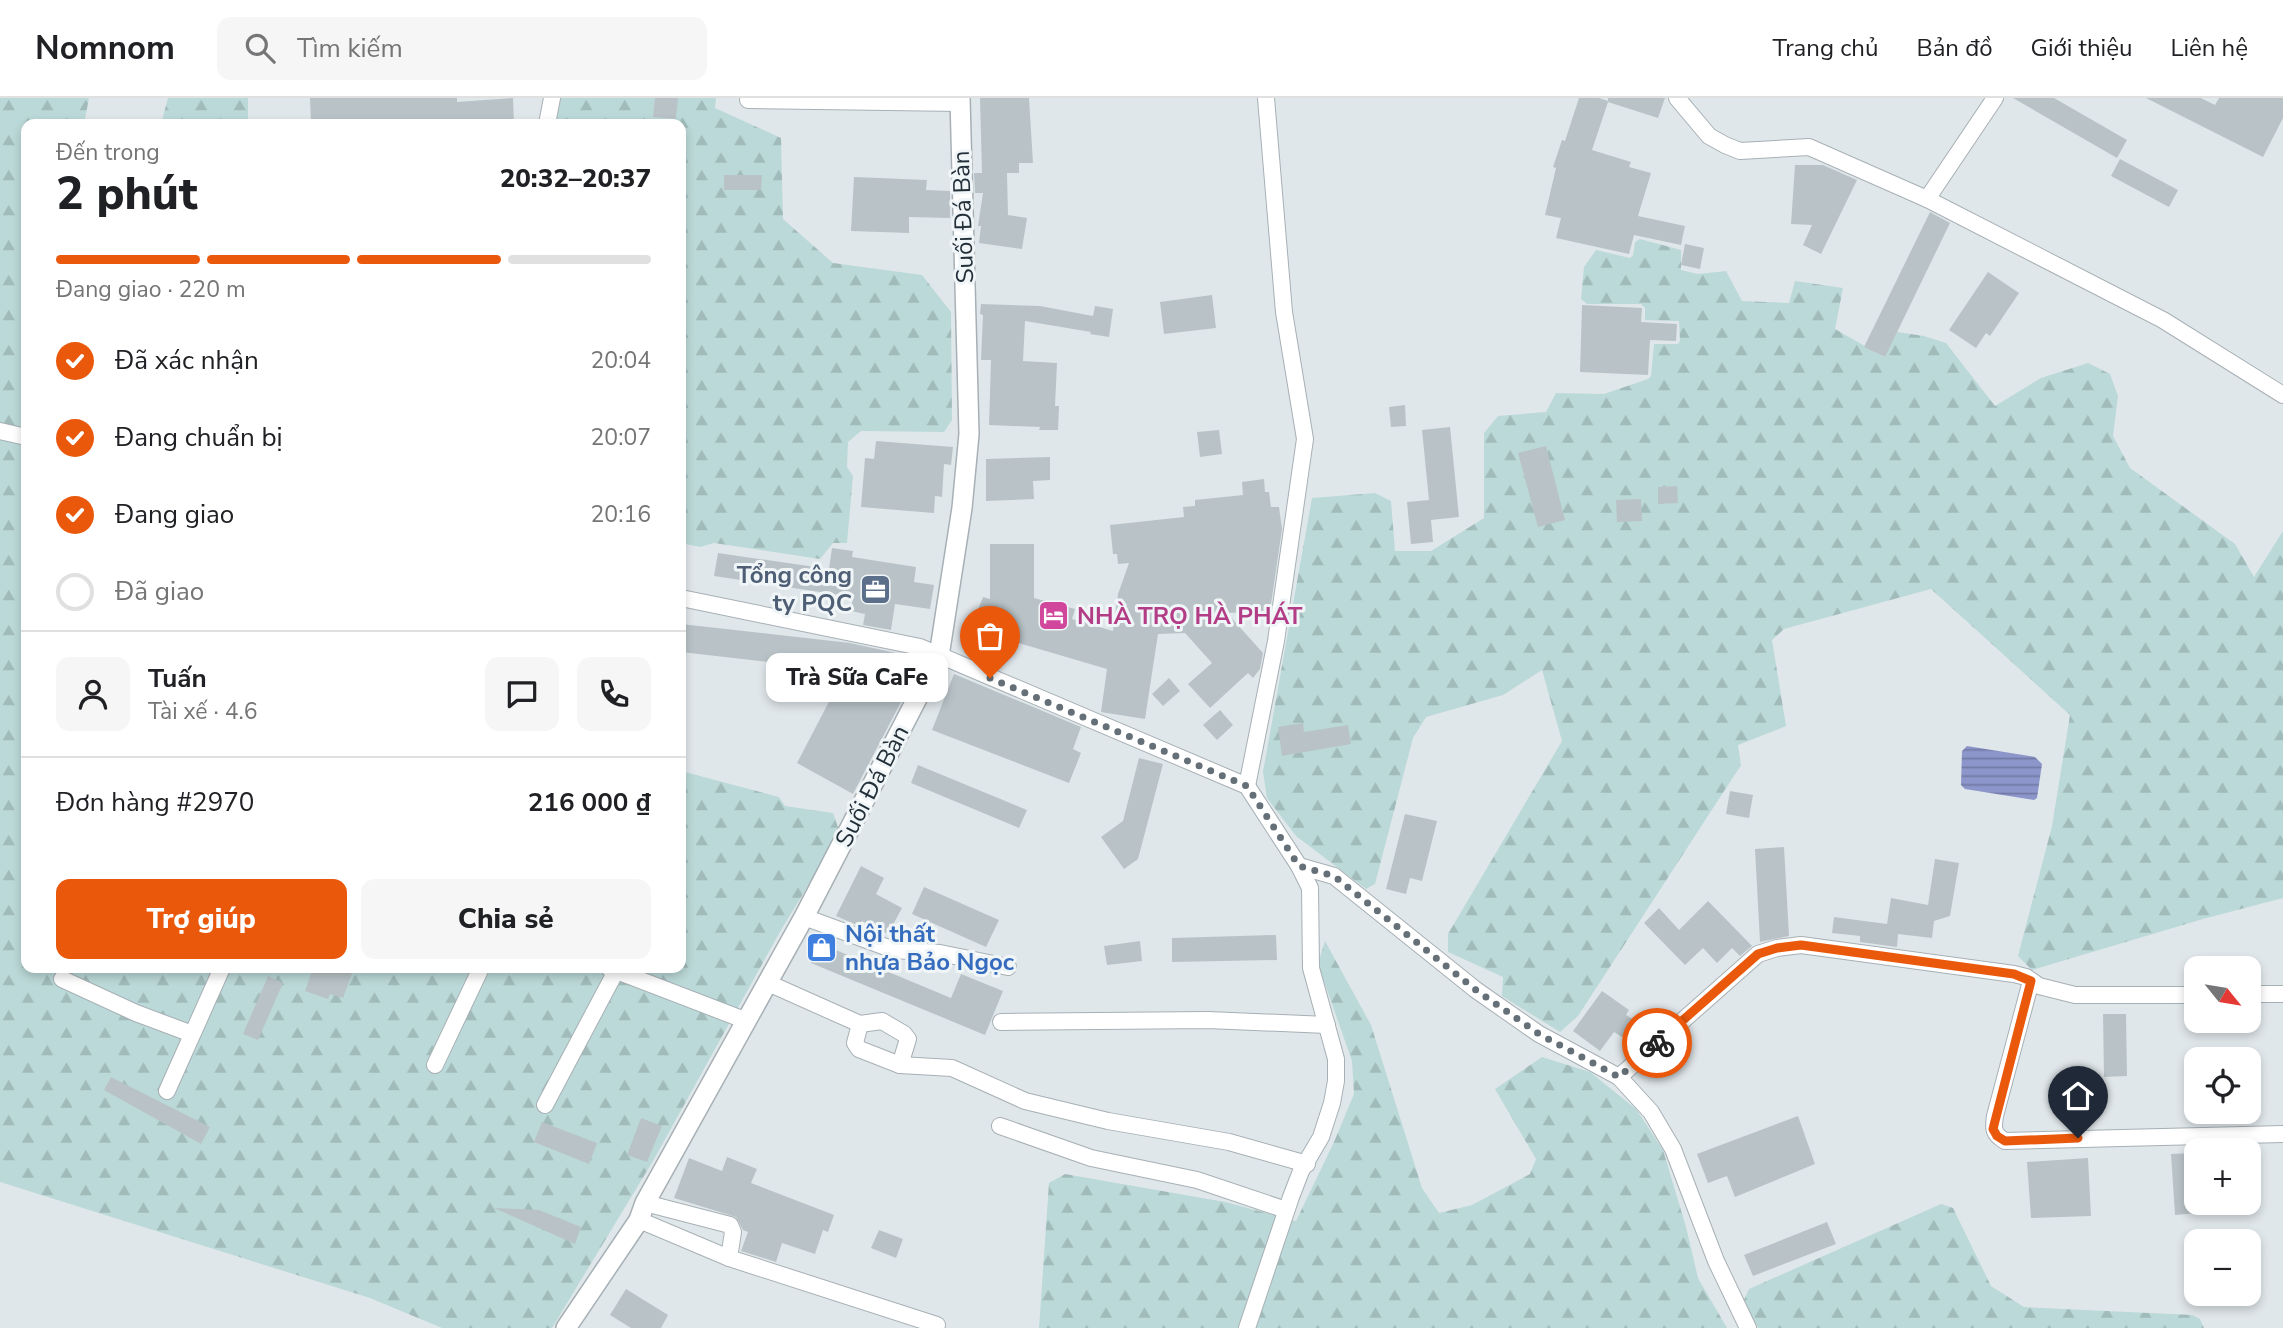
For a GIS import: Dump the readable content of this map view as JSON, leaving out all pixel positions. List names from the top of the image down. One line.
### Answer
{"streets":{"street":["Suối Đá Bàn"]},"places":{"office":["Tổng công ty PQC"],"hotel":["NHÀ TRỌ HÀ PHÁT"],"other":["Trà Sữa CaFe"],"shop":["Nội thất nhựa Bảo Ngọc"]},"north":"bottom right","page":{"header":"Nomnom","search":"Tìm kiếm","nav":["Trang chủ","Bản đồ","Giới thiệu","Liên hệ"],"heading":["2 phút","Đến trong","20:32–20:37"],"panel":["Tuấn","Tài xế · 4.6","Đơn hàng #2970","216 000 ₫"],"bar":"Đang giao · 220 m","list":[["Đã xác nhận","20:04"],["Đang chuẩn bị","20:07"],["Đang giao","20:16"],"Đã giao"],"bubble":"Trà Sữa CaFe","buttons":["Trợ giúp","Chia sẻ"],"map_buttons":["+","−"]}}
